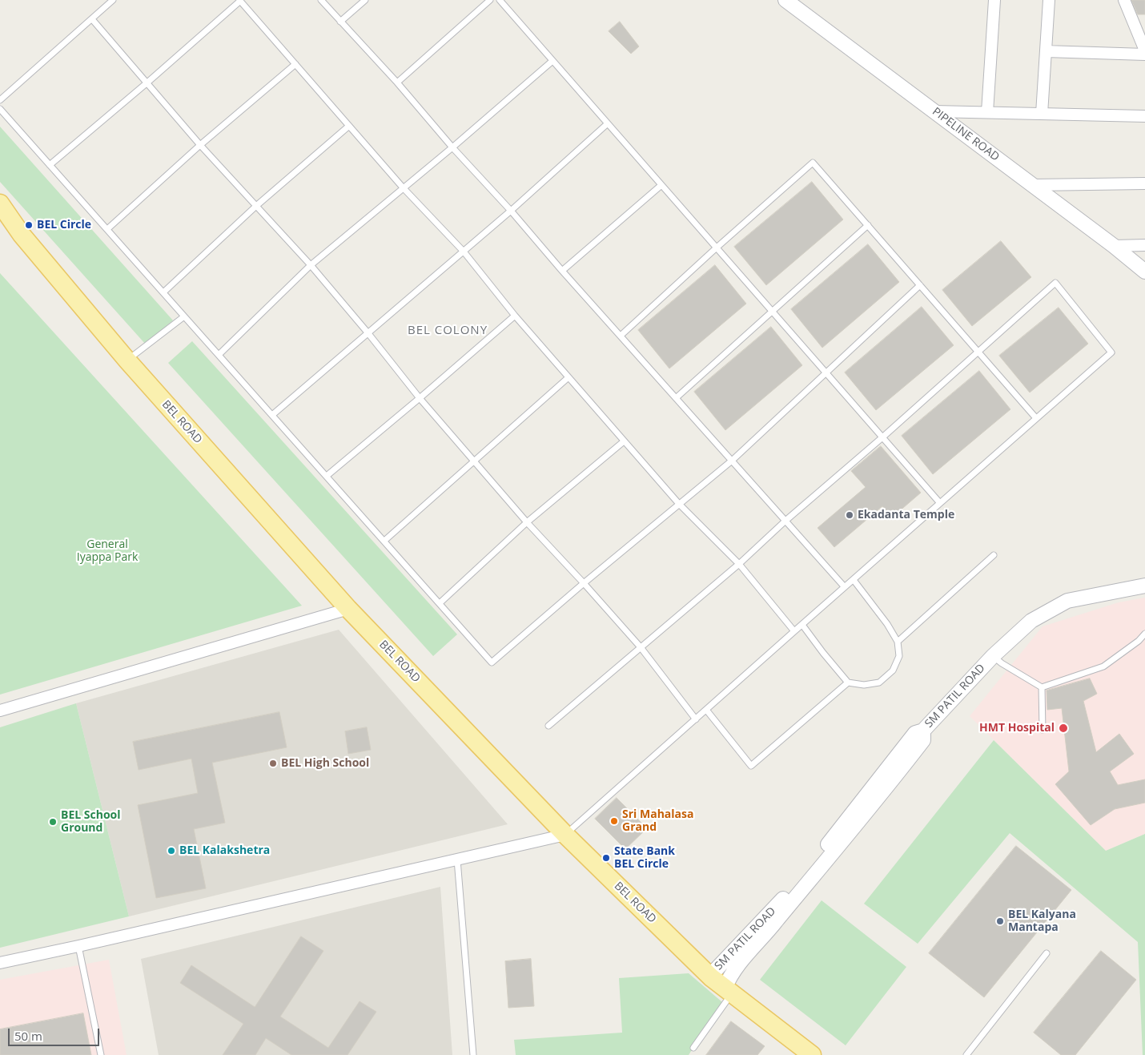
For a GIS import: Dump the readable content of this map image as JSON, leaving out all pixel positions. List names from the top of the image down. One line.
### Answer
{"streets":{"main road":["BEL ROAD"],"street":["PIPELINE ROAD","SM PATIL ROAD"]},"crossings":[["BEL ROAD","SM PATIL ROAD"]],"districts":["BEL COLONY"],"parks":["General Iyappa Park"],"places":["BEL Circle","Ekadanta Temple","HMT Hospital","BEL High School","Sri Mahalasa Grand","BEL School Ground","BEL Kalakshetra","State Bank BEL Circle","BEL Kalyana Mantapa"],"scale_bar":"50 m"}
